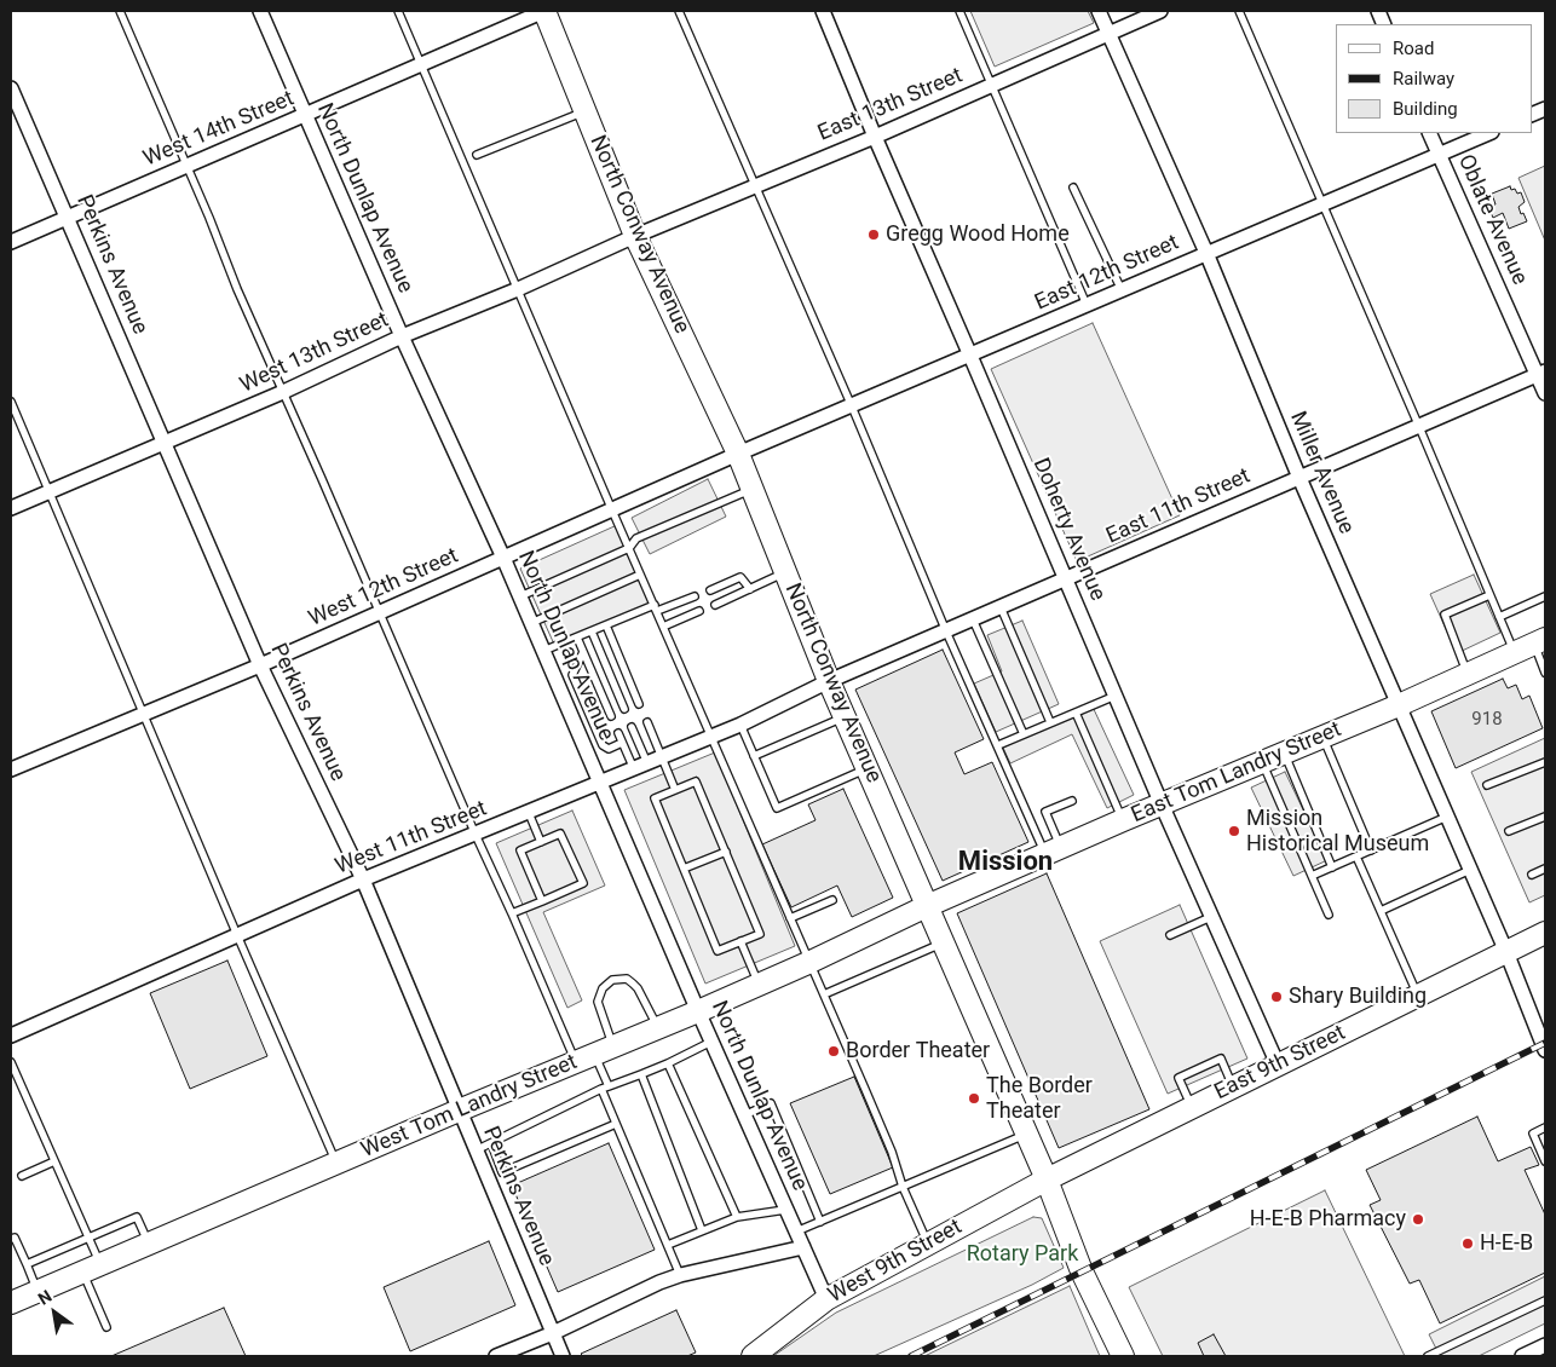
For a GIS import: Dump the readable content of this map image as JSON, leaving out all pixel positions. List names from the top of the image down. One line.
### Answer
{"streets":{"main road":["North Conway Avenue","East Tom Landry Street","East 9th Street","West Tom Landry Street","West 9th Street"],"street":["East 13th Street","West 14th Street","North Dunlap Avenue","Oblate Avenue","Perkins Avenue","East 12th Street","West 13th Street","Miller Avenue","East 11th Street","Doherty Avenue","West 12th Street","West 11th Street"]},"crossings":[["East 13th Street","North Conway Avenue"],["East 13th Street","West 13th Street"],["East 13th Street","Miller Avenue"],["East 13th Street","Doherty Avenue"],["West 14th Street","North Dunlap Avenue"],["West 14th Street","North Conway Avenue"],["West 14th Street","Perkins Avenue"],["North Dunlap Avenue","West 13th Street"],["North Dunlap Avenue","West 12th Street"],["North Dunlap Avenue","West 11th Street"],["North Dunlap Avenue","West Tom Landry Street"],["North Dunlap Avenue","West 9th Street"],["Oblate Avenue","East 12th Street"],["Oblate Avenue","East 11th Street"],["North Conway Avenue","East 12th Street"],["North Conway Avenue","West 13th Street"],["North Conway Avenue","East 11th Street"],["North Conway Avenue","West 12th Street"],["North Conway Avenue","East Tom Landry Street"],["North Conway Avenue","West 11th Street"],["North Conway Avenue","East 9th Street"],["North Conway Avenue","West Tom Landry Street"],["North Conway Avenue","West 9th Street"],["Perkins Avenue","West 13th Street"],["Perkins Avenue","West 12th Street"],["Perkins Avenue","West 11th Street"],["Perkins Avenue","West Tom Landry Street"],["East 12th Street","Miller Avenue"],["East 12th Street","Doherty Avenue"],["East 12th Street","West 12th Street"],["Miller Avenue","East 11th Street"],["Miller Avenue","East Tom Landry Street"],["Miller Avenue","East 9th Street"],["East 11th Street","Doherty Avenue"],["East 11th Street","West 11th Street"],["Doherty Avenue","East Tom Landry Street"],["Doherty Avenue","East 9th Street"],["East Tom Landry Street","West Tom Landry Street"],["East 9th Street","West 9th Street"]],"districts":["Mission"],"parks":["Rotary Park"],"places":["Gregg Wood Home","Mission Historical Museum","Shary Building","Border Theater","The Border Theater","H-E-B Pharmacy","H-E-B"],"house_numbers":["918"],"legend":["Road","Railway","Building"],"north":"top left"}
